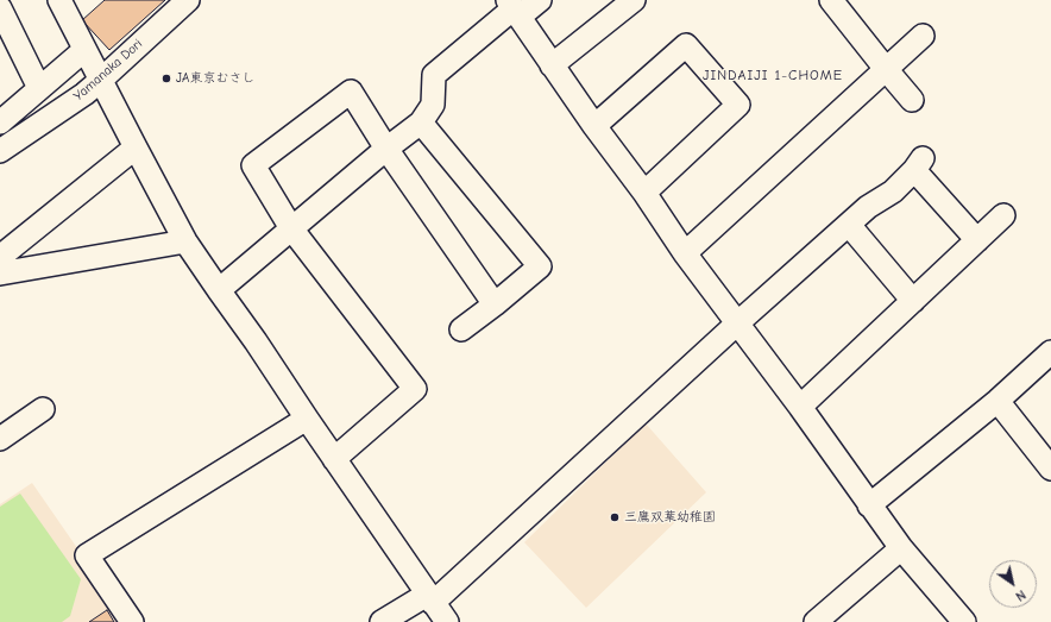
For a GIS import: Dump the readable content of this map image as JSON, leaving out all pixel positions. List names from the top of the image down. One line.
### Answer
{"streets":{"street":["Yamanaka Dori"]},"districts":["JINDAIJI 1-CHOME"],"places":["JA東京むさし","三鷹双葉幼稚園"],"north":"bottom right"}
